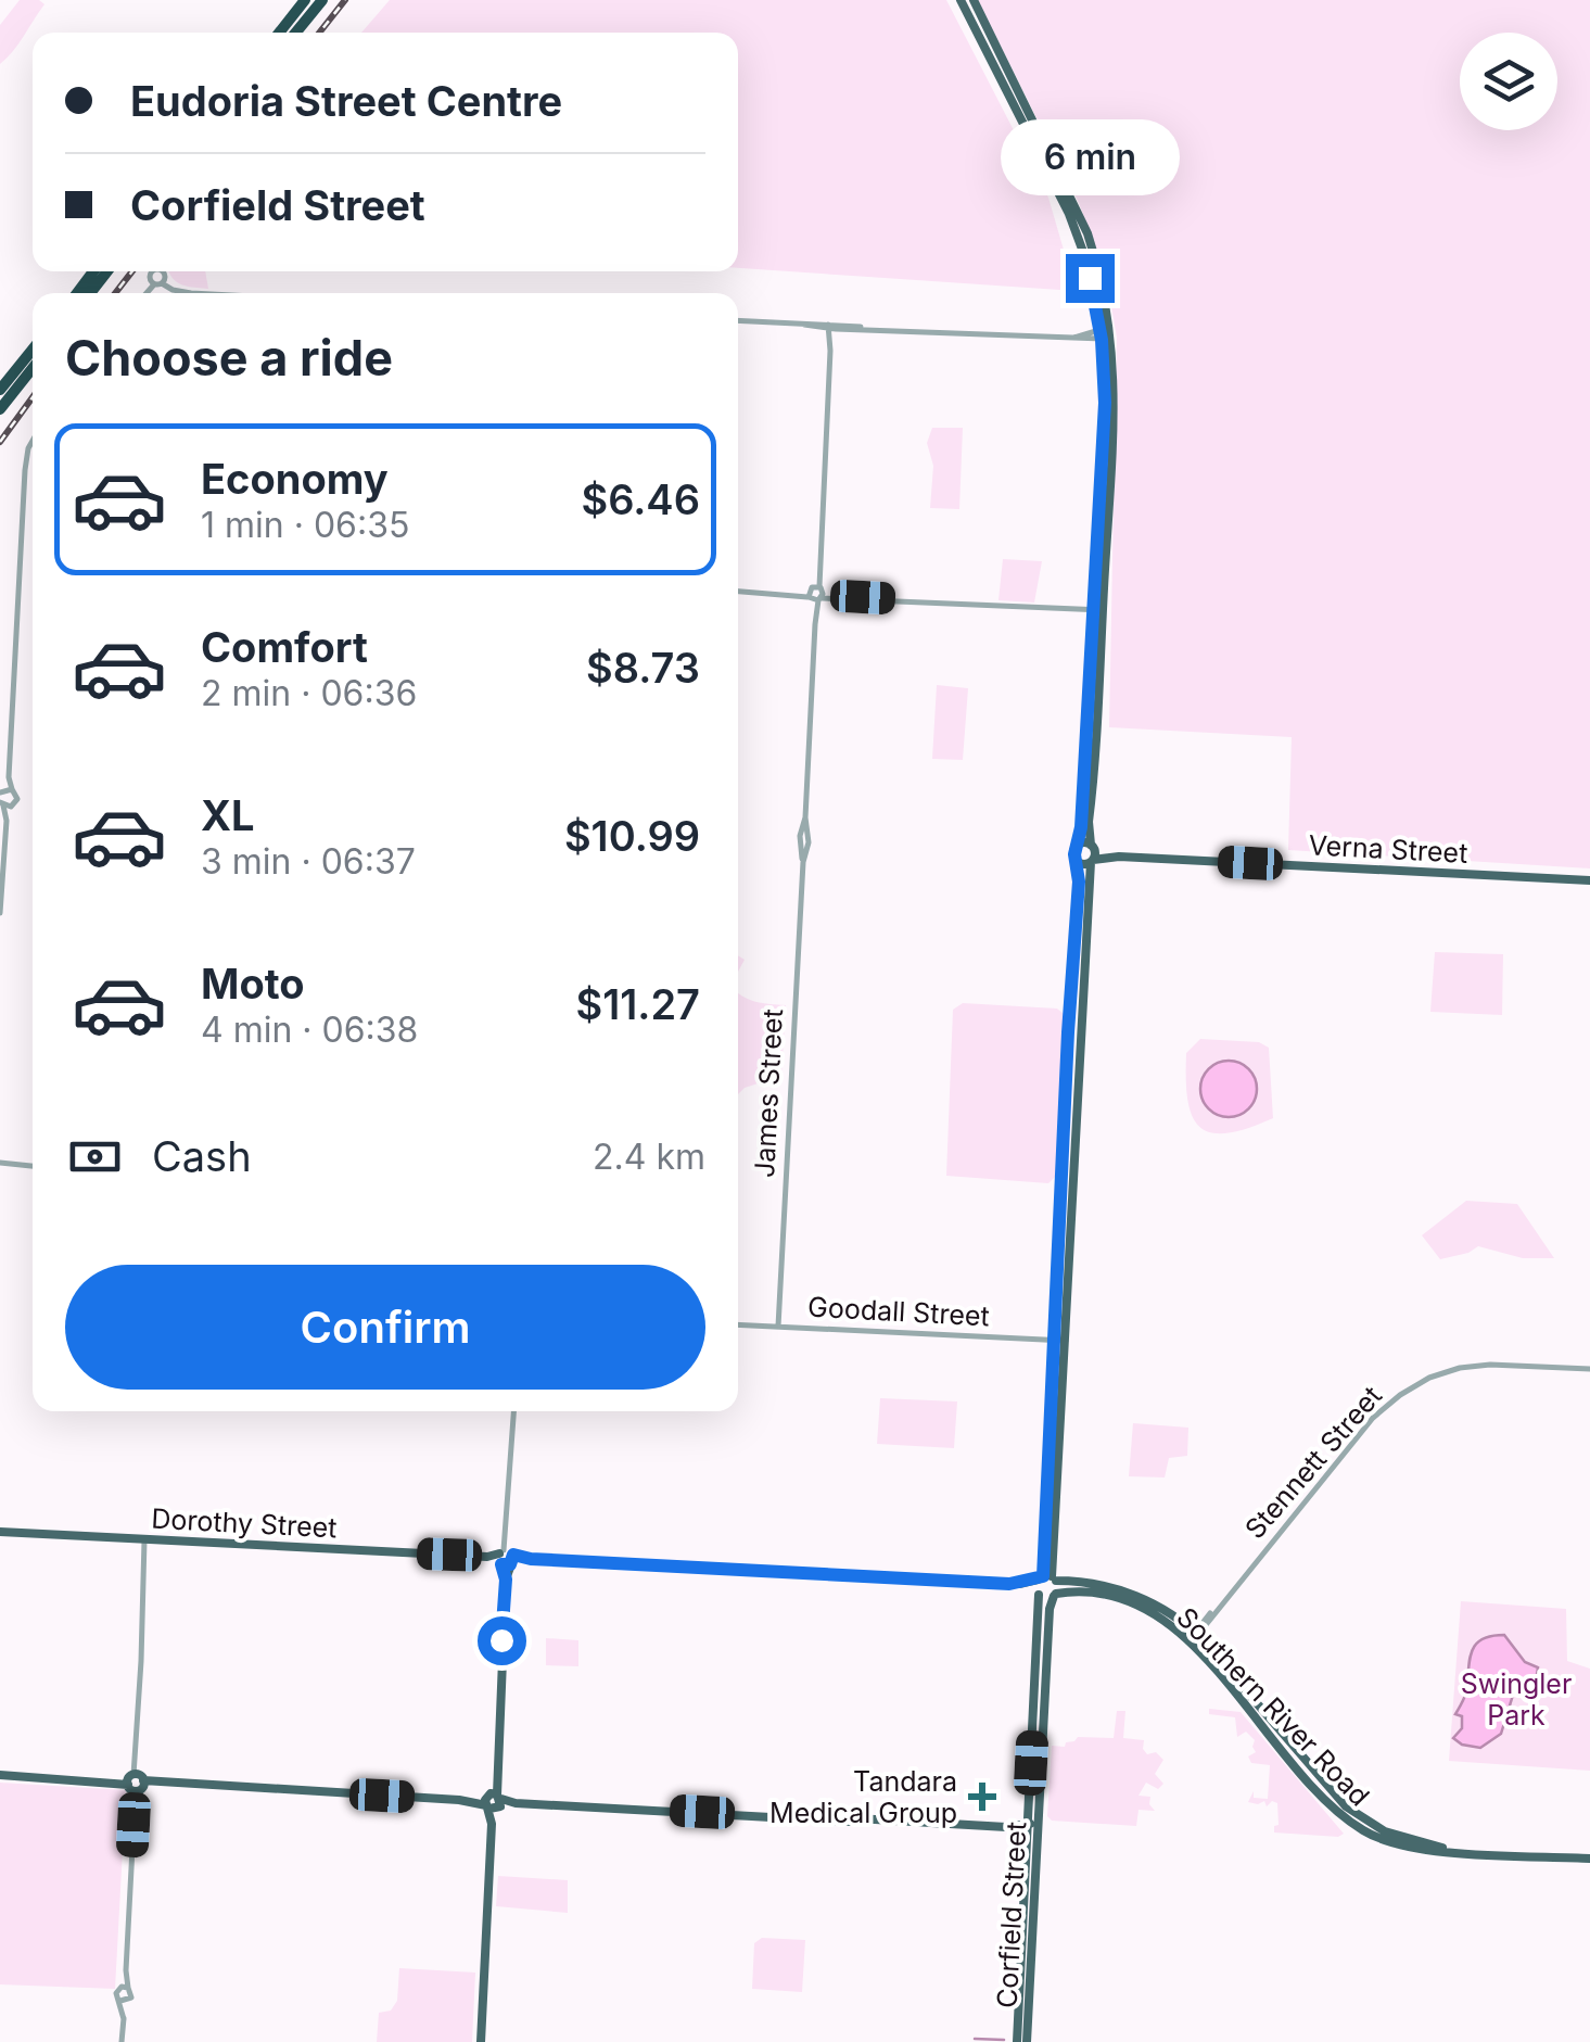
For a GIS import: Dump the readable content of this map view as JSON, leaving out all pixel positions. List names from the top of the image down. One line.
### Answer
{"streets":{"main road":["Verna Street","Dorothy Street","Southern River Road","Corfield Street"],"street":["James Street","Goodall Street","Stennett Street"]},"crossings":[["Verna Street","Corfield Street"],["James Street","Goodall Street"],["Goodall Street","Corfield Street"],["Stennett Street","Southern River Road"],["Dorothy Street","Southern River Road"],["Dorothy Street","Corfield Street"],["Southern River Road","Corfield Street"]],"parks":["Swingler Park"],"places":{"health":["Tandara Medical Group"]},"page":{"banner":["Eudoria Street Centre","Corfield Street"],"bubble":"6 min","heading":"Choose a ride","list":[{"name":"Economy","note":"1 min · 06:35","value":"$6.46"},{"name":"Comfort","note":"2 min · 06:36","value":"$8.73"},{"name":"XL","note":"3 min · 06:37","value":"$10.99"},{"name":"Moto","note":"4 min · 06:38","value":"$11.27"}],"pay":["Cash","2.4 km"],"buttons":"Confirm"}}
